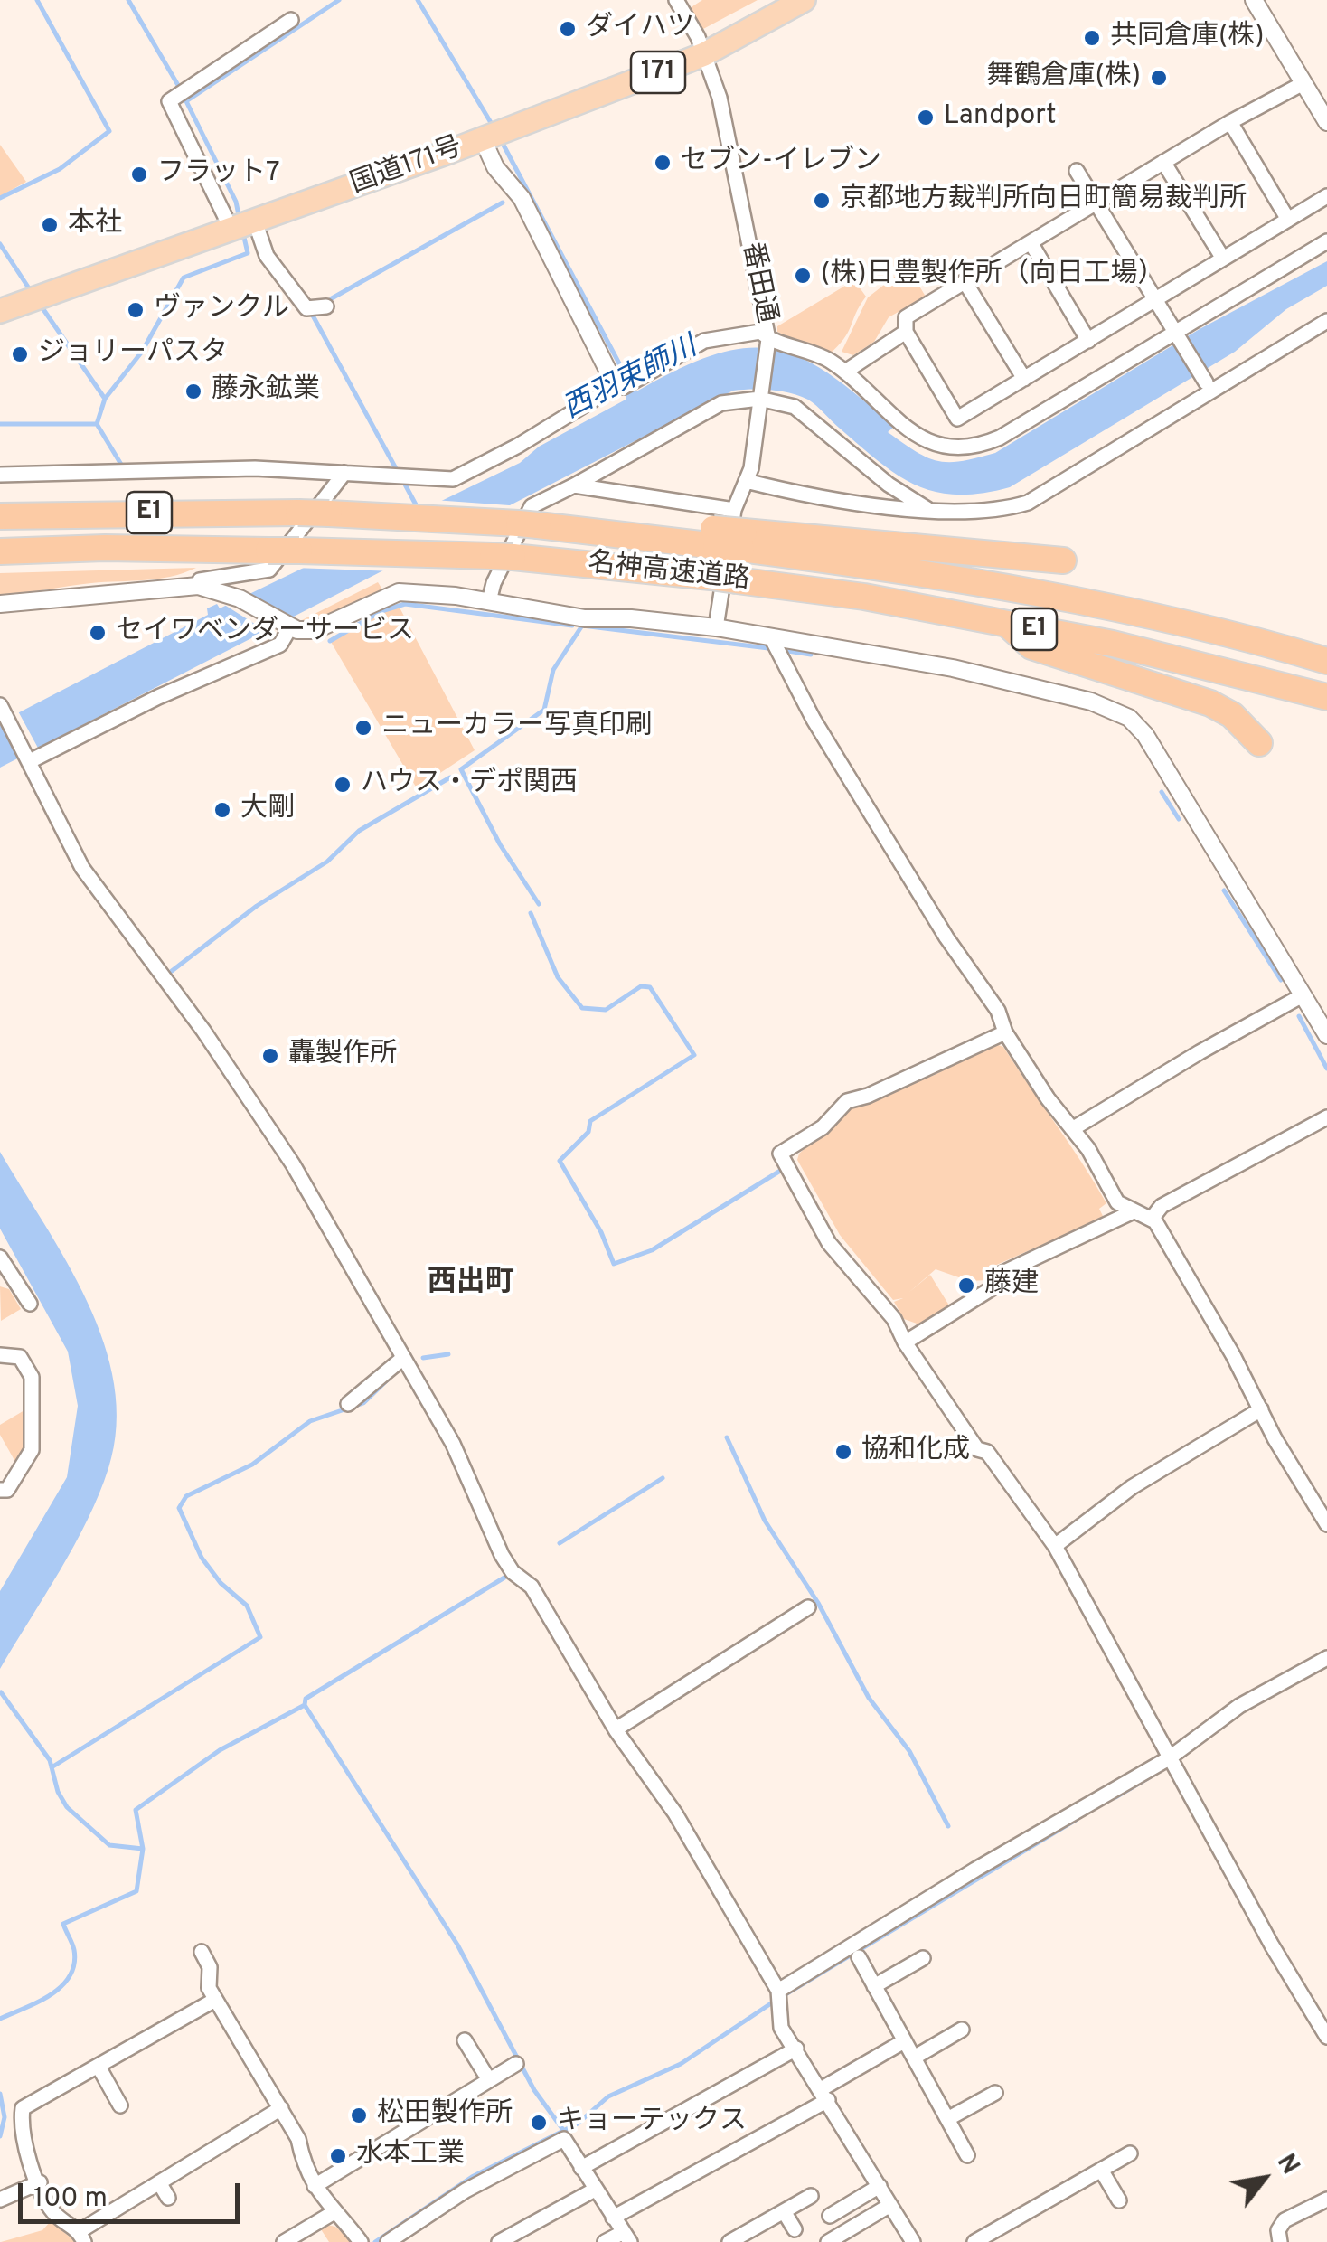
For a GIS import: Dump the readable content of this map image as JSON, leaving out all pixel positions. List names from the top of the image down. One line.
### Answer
{"streets":{"highway":["171","国道171号","E1","名神高速道路"],"street":["番田通"]},"crossings":[["国道171号","番田通"],["番田通","名神高速道路"]],"districts":["西出町"],"water":["西羽束師川"],"places":["ダイハツ","共同倉庫(株)","舞鶴倉庫(株)","Landport","セブン-イレブン","フラット7","京都地方裁判所向日町簡易裁判所","本社","(株)日豊製作所（向日工場）","ヴァンクル","ジョリーパスタ","藤永鉱業","セイワベンダーサービス","ニューカラー写真印刷","ハウス・デポ関西","大剛","轟製作所","藤建","協和化成","松田製作所","キョーテックス","水本工業"],"scale_bar":"100 m","north":"top right"}
